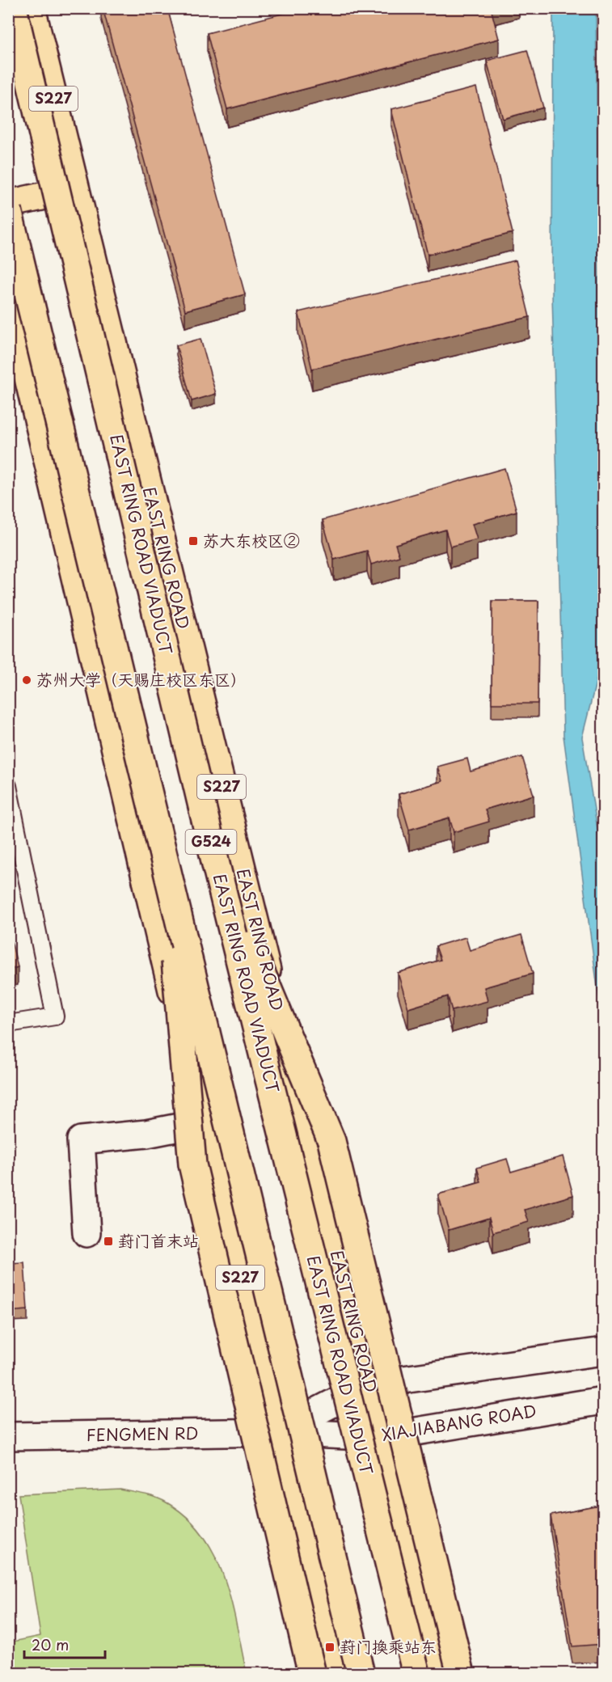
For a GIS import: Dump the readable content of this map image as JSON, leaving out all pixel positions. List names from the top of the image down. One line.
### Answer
{"streets":{"main road":["S227","EAST RING ROAD VIADUCT","EAST RING ROAD","G524","XIAJIABANG ROAD","FENGMEN RD"]},"crossings":[["S227","XIAJIABANG ROAD"],["S227","FENGMEN RD"],["EAST RING ROAD","XIAJIABANG ROAD"],["XIAJIABANG ROAD","FENGMEN RD"]],"places":{"transit":["苏大东校区②","葑门首末站","葑门换乘站东"],"other":["苏州大学（天赐庄校区东区）"]},"scale_bar":"20 m"}
